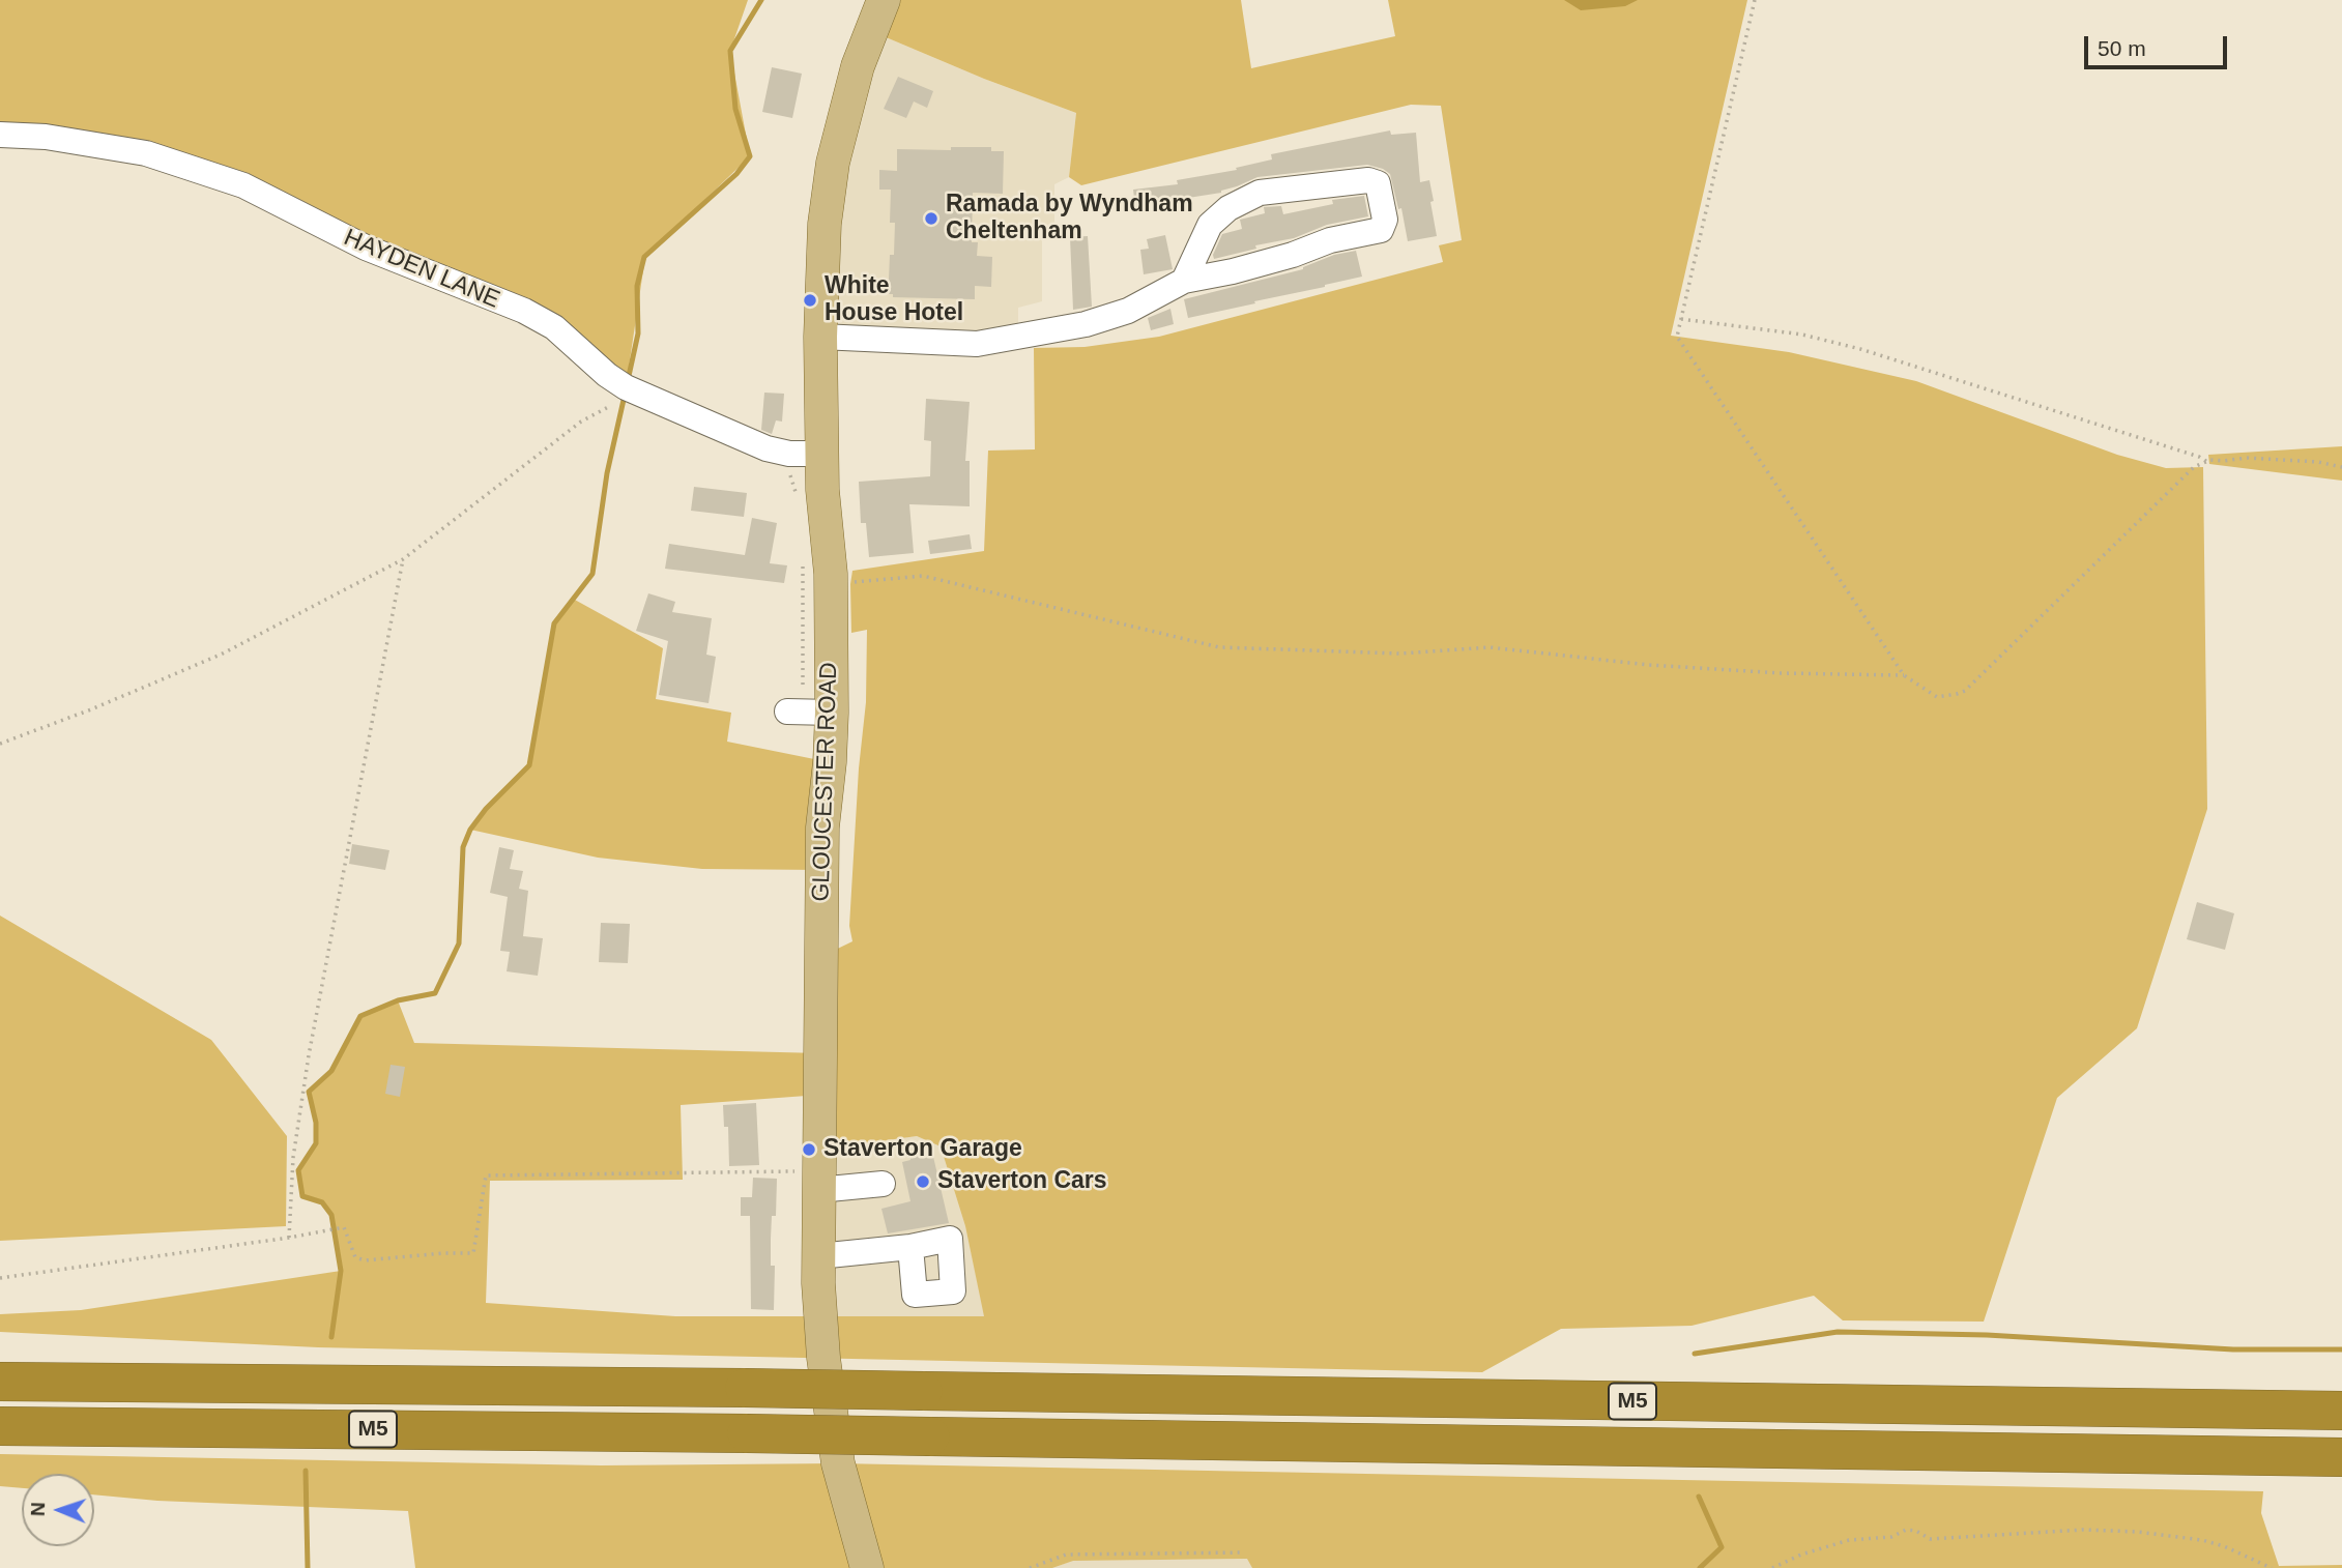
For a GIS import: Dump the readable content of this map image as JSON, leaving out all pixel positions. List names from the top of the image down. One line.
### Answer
{"streets":{"highway":["M5"],"main road":["GLOUCESTER ROAD"],"street":["HAYDEN LANE"]},"crossings":[["HAYDEN LANE","GLOUCESTER ROAD"]],"places":["Ramada by Wyndham Cheltenham","White House Hotel","Staverton Garage","Staverton Cars"],"scale_bar":"50 m","north":"left"}
